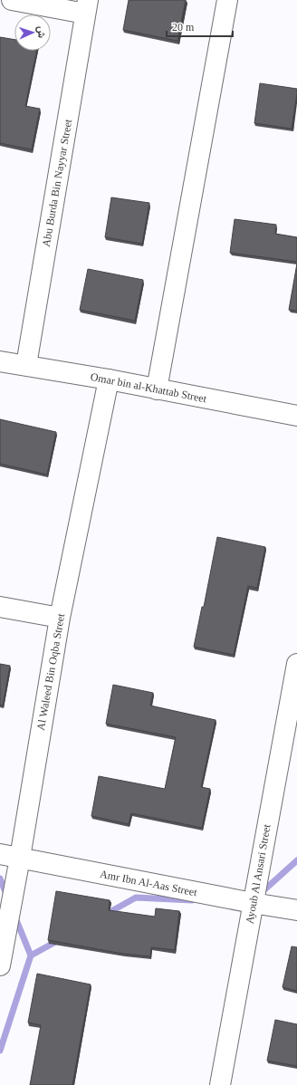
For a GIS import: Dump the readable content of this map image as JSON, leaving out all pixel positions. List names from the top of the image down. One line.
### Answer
{"streets":{"street":["Abu Burda Bin Nayyar Street","Omar bin al-Khattab Street","Al Waleed Bin Oqba Street","Ayoub Al Ansari Street","Amr Ibn Al-Aas Street"]},"crossings":[["Abu Burda Bin Nayyar Street","Omar bin al-Khattab Street"],["Omar bin al-Khattab Street","Al Waleed Bin Oqba Street"],["Al Waleed Bin Oqba Street","Amr Ibn Al-Aas Street"],["Ayoub Al Ansari Street","Amr Ibn Al-Aas Street"]],"scale_bar":"20 m","north":"right"}
